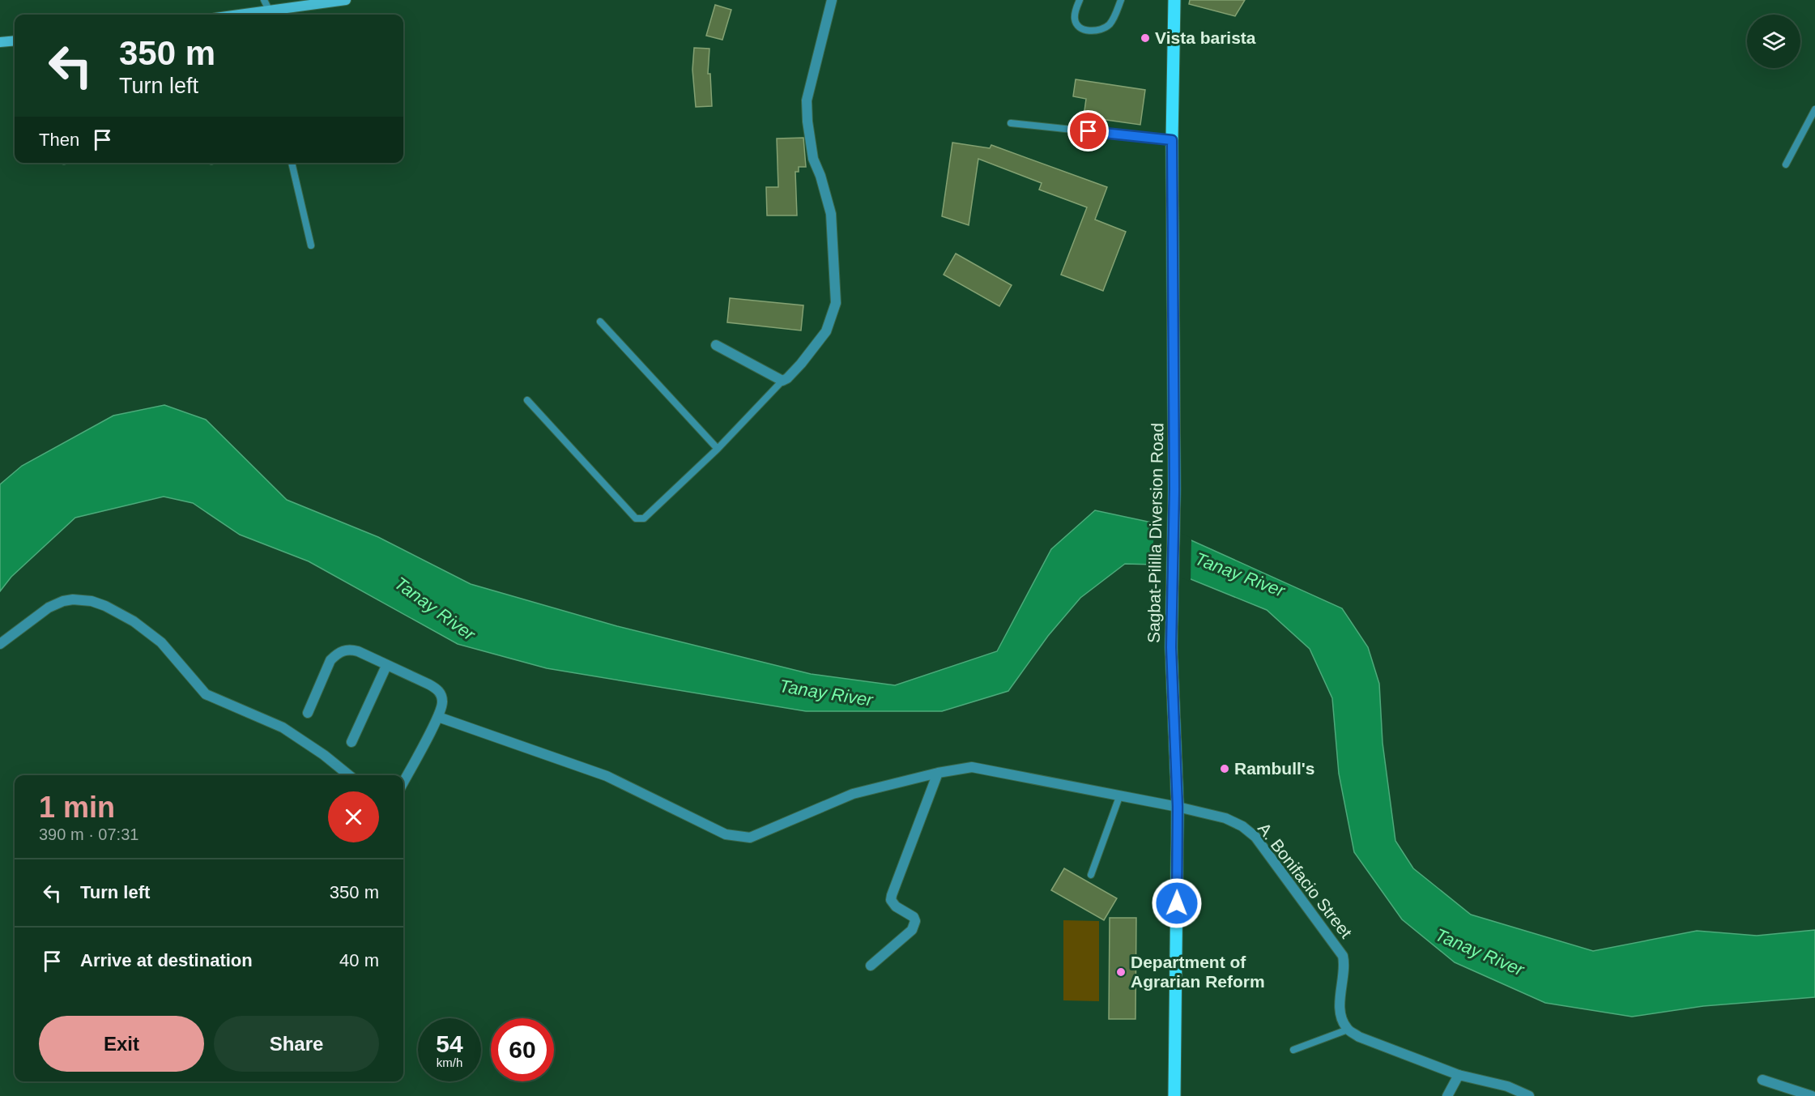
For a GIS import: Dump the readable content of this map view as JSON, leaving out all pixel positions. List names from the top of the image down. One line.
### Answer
{"streets":{"main road":["Sagbat-Pililla Diversion Road"],"street":["A. Bonifacio Street"]},"crossings":[["Sagbat-Pililla Diversion Road","A. Bonifacio Street"]],"water":["Tanay River"],"places":["Vista barista","Rambull's","Department of Agrarian Reform"],"page":{"turn":["350 m","Turn left"],"then":"Then","heading":["1 min","390 m · 07:31"],"list":[{"name":"Turn left","value":"350 m"},{"name":"Arrive at destination","value":"40 m"}],"buttons":["Exit","Share"],"speed":"54 km/h","limit":"60"}}
